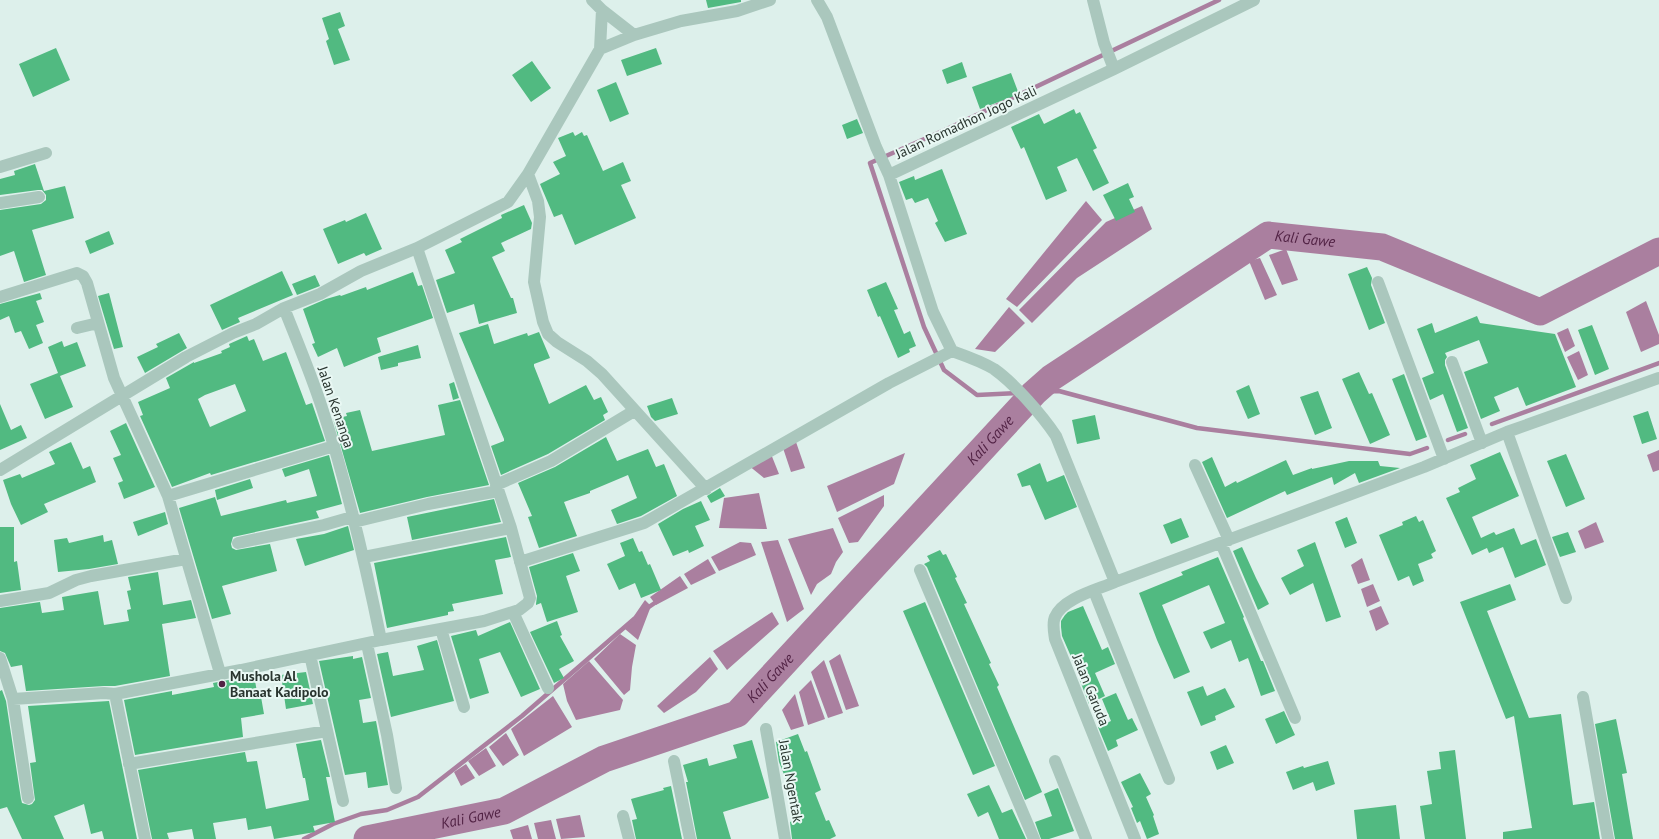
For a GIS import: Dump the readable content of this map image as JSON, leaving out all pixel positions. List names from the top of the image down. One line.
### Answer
{"streets":{"street":["Jalan Romadhon Jogo Kali","Jalan Kenanga","Jalan Garuda","Jalan Ngentak"]},"water":["Kali Gawe"],"places":["Mushola Al Banaat Kadipolo"]}
